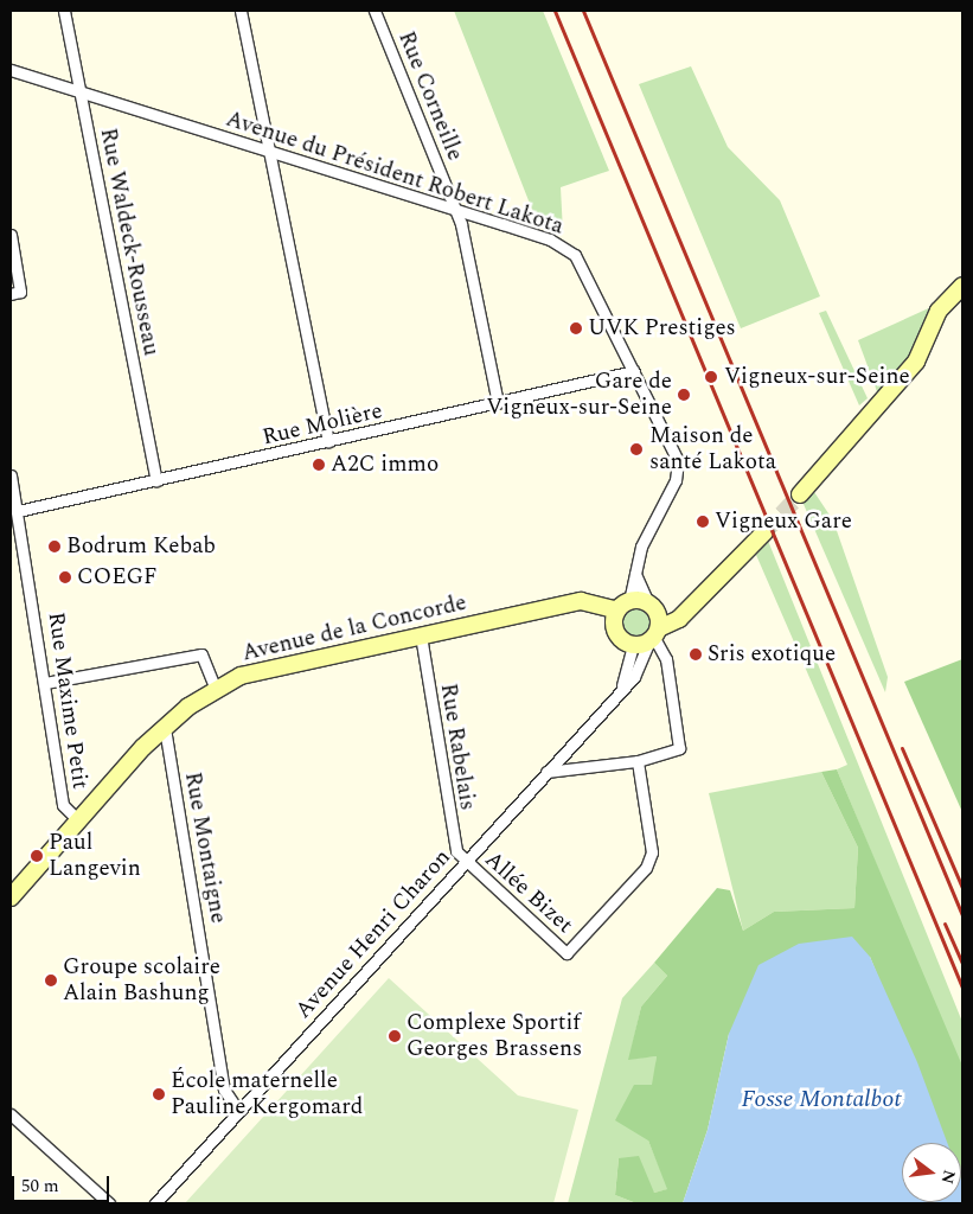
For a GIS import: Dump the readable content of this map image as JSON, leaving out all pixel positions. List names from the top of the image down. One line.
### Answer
{"streets":{"street":["Rue Corneille","Avenue du Président Robert Lakota","Rue Waldeck-Rousseau","Rue Molière","Avenue de la Concorde","Rue Maxime Petit","Rue Rabelais","Rue Montaigne","Allée Bizet","Avenue Henri Charon"]},"crossings":[["Rue Corneille","Avenue du Président Robert Lakota"],["Rue Corneille","Rue Molière"],["Avenue du Président Robert Lakota","Rue Waldeck-Rousseau"],["Avenue du Président Robert Lakota","Rue Molière"],["Rue Waldeck-Rousseau","Rue Molière"],["Rue Molière","Rue Maxime Petit"],["Avenue de la Concorde","Rue Maxime Petit"],["Avenue de la Concorde","Rue Rabelais"],["Avenue de la Concorde","Rue Montaigne"],["Rue Rabelais","Allée Bizet"],["Rue Rabelais","Avenue Henri Charon"],["Rue Montaigne","Avenue Henri Charon"],["Allée Bizet","Avenue Henri Charon"]],"water":["Fosse Montalbot"],"places":["UVK Prestiges","Vigneux-sur-Seine","Gare de Vigneux-sur-Seine","Maison de santé Lakota","A2C immo","Vigneux Gare","Bodrum Kebab","COEGF","Sris exotique","Paul Langevin","Groupe scolaire Alain Bashung","Complexe Sportif Georges Brassens","École maternelle Pauline Kergomard"],"scale_bar":"50 m","north":"right"}
